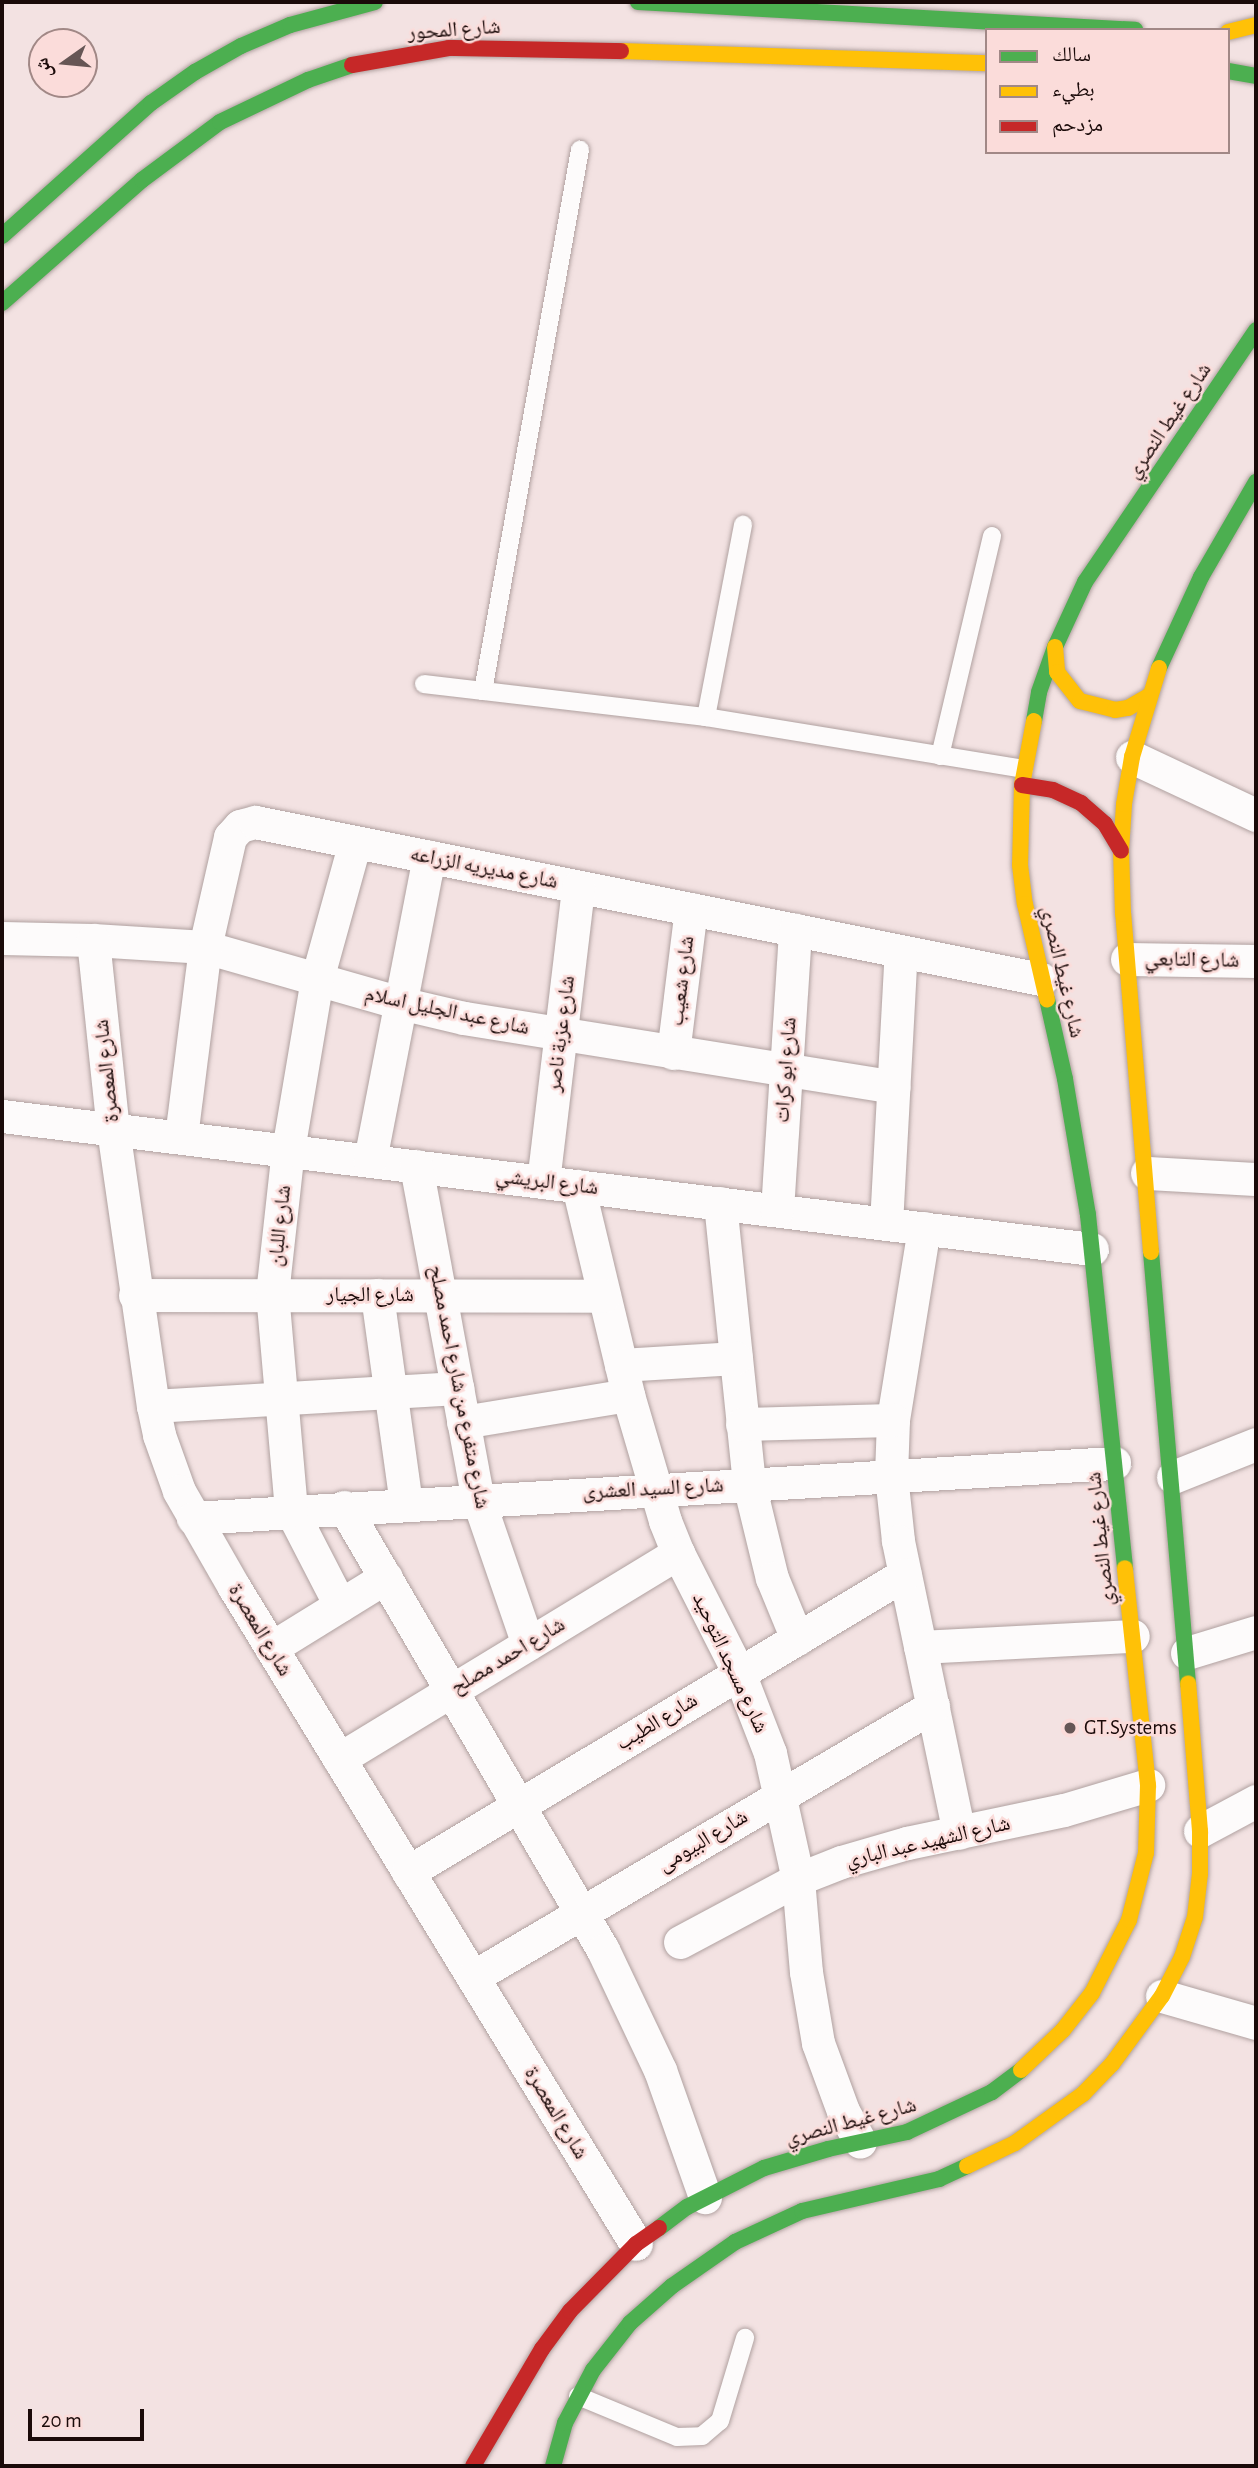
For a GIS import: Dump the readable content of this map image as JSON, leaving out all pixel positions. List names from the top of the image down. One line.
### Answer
{"streets":{"main road":["شارع المحور","شارع غيط النصري"],"street":["شارع مديريه الزراعه","شارع التابعي","شارع شعيب","شارع عبد الجليل اسلام","شارع عزبة ناصر","شارع ابو كرات","شارع المعصرة","شارع البريشي","شارع اللبان","شارع الجيار","شارع متفرع من شارع احمد مصلح","شارع السيد العشرى","شارع احمد مصلح","شارع مسجد التوحيد","شارع الطيب","شارع البيومى","شارع الشهيد عبد الباري"]},"crossings":[["شارع غيط النصري","شارع مديريه الزراعه"],["شارع غيط النصري","شارع المعصرة"],["شارع غيط النصري","شارع البريشي"],["شارع غيط النصري","شارع السيد العشرى"],["شارع غيط النصري","شارع مسجد التوحيد"],["شارع غيط النصري","شارع الشهيد عبد الباري"],["شارع مديريه الزراعه","شارع شعيب"],["شارع مديريه الزراعه","شارع عبد الجليل اسلام"],["شارع مديريه الزراعه","شارع عزبة ناصر"],["شارع مديريه الزراعه","شارع ابو كرات"],["شارع مديريه الزراعه","شارع البريشي"],["شارع مديريه الزراعه","شارع اللبان"],["شارع شعيب","شارع عبد الجليل اسلام"],["شارع عبد الجليل اسلام","شارع عزبة ناصر"],["شارع عبد الجليل اسلام","شارع ابو كرات"],["شارع عبد الجليل اسلام","شارع المعصرة"],["شارع عبد الجليل اسلام","شارع اللبان"],["شارع عزبة ناصر","شارع البريشي"],["شارع ابو كرات","شارع البريشي"],["شارع المعصرة","شارع البريشي"],["شارع المعصرة","شارع الجيار"],["شارع المعصرة","شارع السيد العشرى"],["شارع المعصرة","شارع احمد مصلح"],["شارع المعصرة","شارع الطيب"],["شارع المعصرة","شارع البيومى"],["شارع البريشي","شارع اللبان"],["شارع البريشي","شارع متفرع من شارع احمد مصلح"],["شارع البريشي","شارع مسجد التوحيد"],["شارع اللبان","شارع الجيار"],["شارع اللبان","شارع السيد العشرى"],["شارع الجيار","شارع متفرع من شارع احمد مصلح"],["شارع الجيار","شارع مسجد التوحيد"],["شارع متفرع من شارع احمد مصلح","شارع السيد العشرى"],["شارع متفرع من شارع احمد مصلح","شارع احمد مصلح"],["شارع السيد العشرى","شارع مسجد التوحيد"],["شارع احمد مصلح","شارع مسجد التوحيد"],["شارع مسجد التوحيد","شارع الطيب"],["شارع مسجد التوحيد","شارع البيومى"],["شارع مسجد التوحيد","شارع الشهيد عبد الباري"]],"places":["GT.Systems"],"legend":["سالك","بطيء","مزدحم"],"scale_bar":"20 m","north":"left"}
